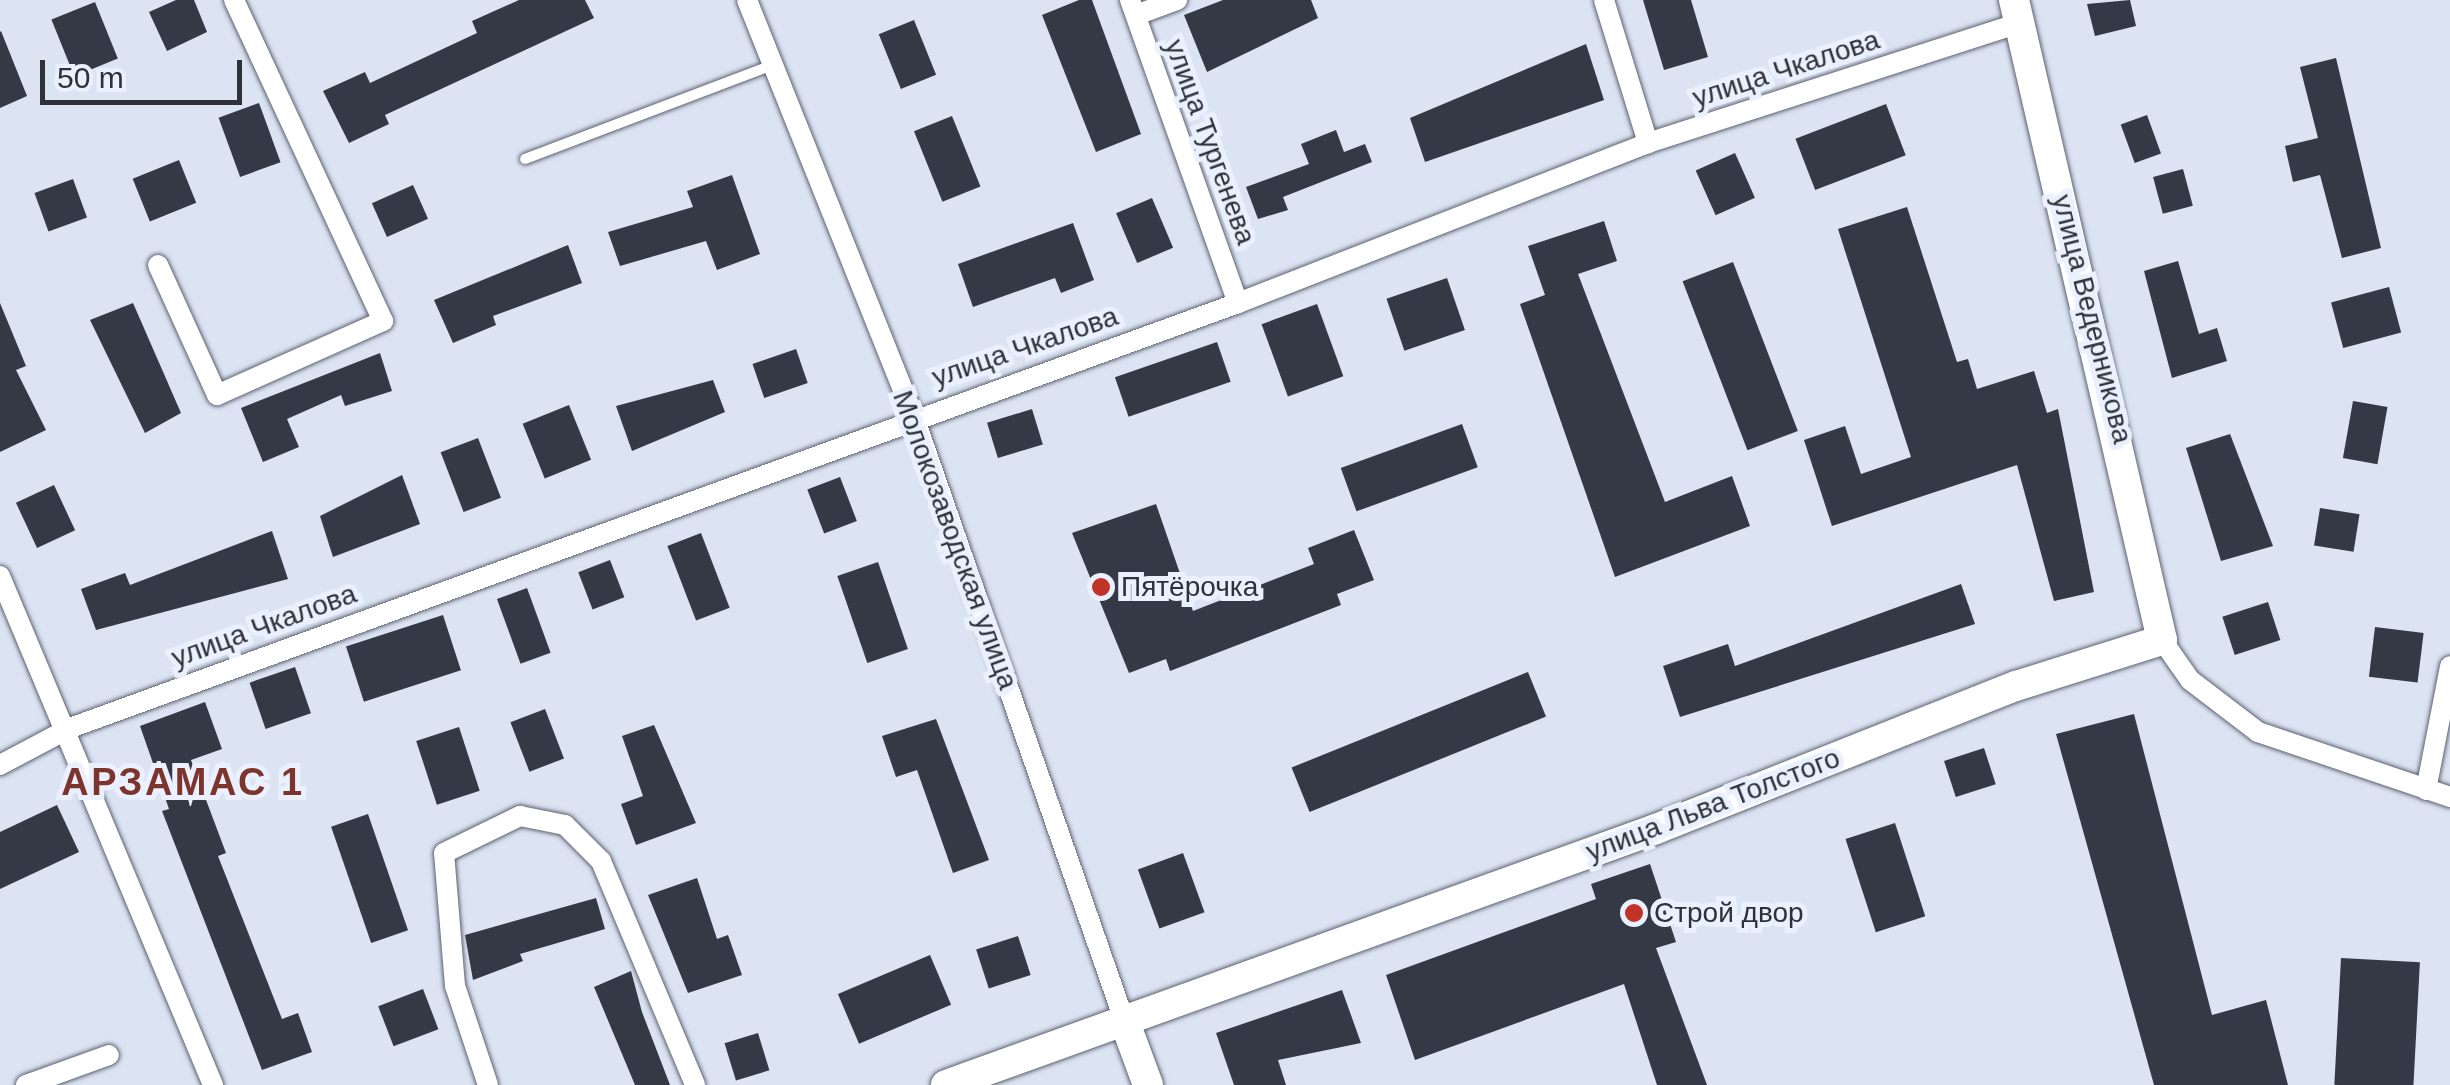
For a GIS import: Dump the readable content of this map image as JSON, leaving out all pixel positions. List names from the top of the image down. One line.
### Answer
{"streets":{"street":["улица Чкалова","улица Тургенева","улица Ведерникова","Молокозаводская улица","улица Льва Толстого"]},"crossings":[["улица Чкалова","улица Тургенева"],["улица Чкалова","улица Ведерникова"],["улица Чкалова","Молокозаводская улица"],["улица Ведерникова","улица Льва Толстого"],["Молокозаводская улица","улица Льва Толстого"]],"districts":["АРЗАМАС 1"],"places":["Пятёрочка","Строй двор"],"scale_bar":"50 m"}
